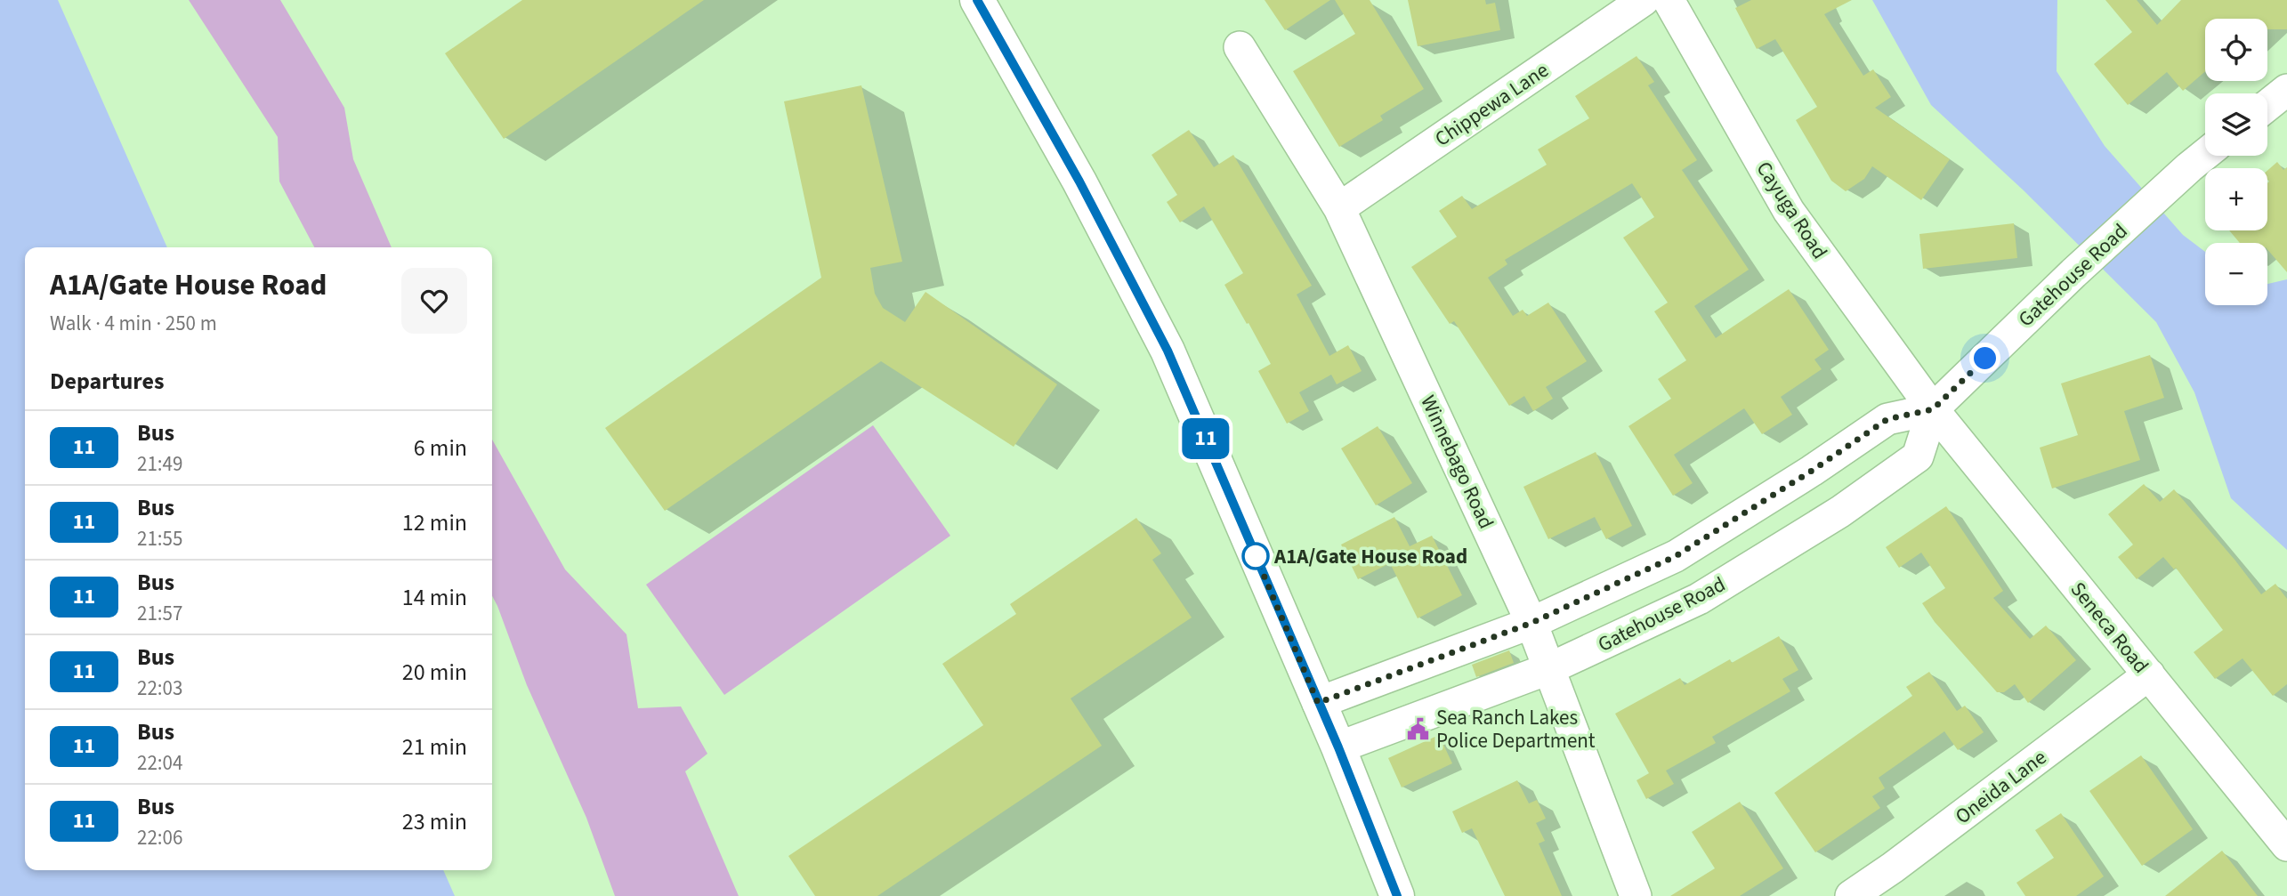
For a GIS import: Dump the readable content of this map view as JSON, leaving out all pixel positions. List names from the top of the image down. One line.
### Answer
{"streets":{"street":["Chippewa Lane","Cayuga Road","Gatehouse Road","Winnebago Road","Seneca Road","Oneida Lane"]},"crossings":[["Chippewa Lane","Winnebago Road"],["Cayuga Road","Gatehouse Road"],["Cayuga Road","Seneca Road"],["Gatehouse Road","Winnebago Road"],["Gatehouse Road","Seneca Road"],["Seneca Road","Oneida Lane"]],"places":{"other":["A1A/Gate House Road"],"public building":["Sea Ranch Lakes Police Department"]},"lines":["bus line 11"],"page":{"on_map":"11","map_buttons":["+","−"],"heading":[["A1A/Gate House Road","Walk · 4 min · 250 m"],"Departures"],"list":[{"mark":"11","name":"Bus","note":"21:49","value":"6 min"},{"mark":"11","name":"Bus","note":"21:55","value":"12 min"},{"mark":"11","name":"Bus","note":"21:57","value":"14 min"},{"mark":"11","name":"Bus","note":"22:03","value":"20 min"},{"mark":"11","name":"Bus","note":"22:04","value":"21 min"},{"mark":"11","name":"Bus","note":"22:06","value":"23 min"}]}}
